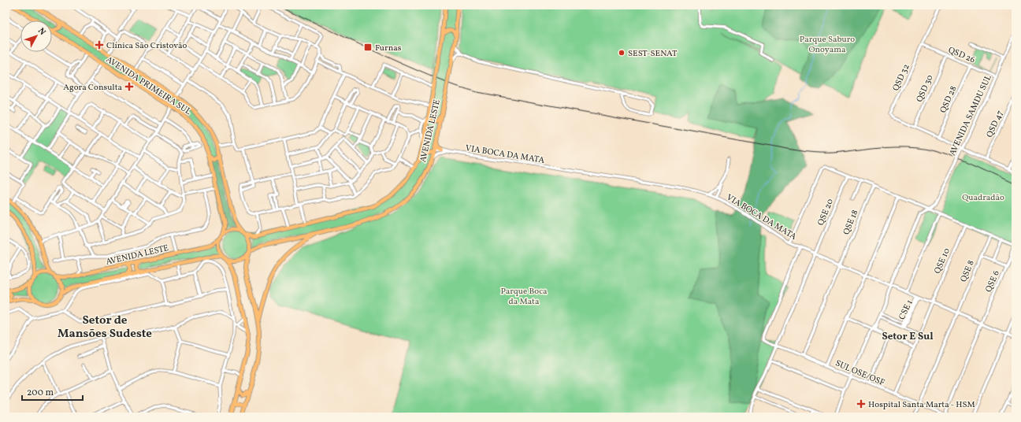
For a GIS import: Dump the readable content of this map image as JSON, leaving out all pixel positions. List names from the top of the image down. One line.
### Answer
{"streets":{"main road":["AVENIDA PRIMEIRA SUL","AVENIDA LESTE"],"street":["QSD 26","QSD 32","QSD 30","QSD 28","AVENIDA SAMDU SUL","QSD 47","VIA BOCA DA MATA","QSE 20","QSE 18","QSE 10","QSE 8","QSE 6","CSE 1","SUL OSE/OSF"]},"crossings":[["QSD 26","QSD 32"],["QSD 26","QSD 30"],["QSD 26","QSD 28"],["QSD 26","AVENIDA SAMDU SUL"],["QSD 32","QSD 30"],["AVENIDA PRIMEIRA SUL","AVENIDA LESTE"],["AVENIDA LESTE","VIA BOCA DA MATA"],["VIA BOCA DA MATA","QSE 20"],["VIA BOCA DA MATA","QSE 18"],["VIA BOCA DA MATA","QSE 10"],["VIA BOCA DA MATA","QSE 8"],["VIA BOCA DA MATA","QSE 6"],["VIA BOCA DA MATA","CSE 1"],["VIA BOCA DA MATA","SUL OSE/OSF"],["QSE 20","SUL OSE/OSF"],["QSE 18","SUL OSE/OSF"],["QSE 10","SUL OSE/OSF"],["QSE 8","SUL OSE/OSF"],["QSE 6","SUL OSE/OSF"]],"districts":["Setor de Mansões Sudeste","Setor E Sul"],"parks":["Parque Saburo Onoyama","Quadradão","Parque Boca da Mata"],"places":{"health":["Clínica São Cristovão","Agora Consulta","Hospital Santa Marta - HSM"],"transit":["Furnas"],"other":["SEST-SENAT"]},"scale_bar":"200 m","north":"top right"}
